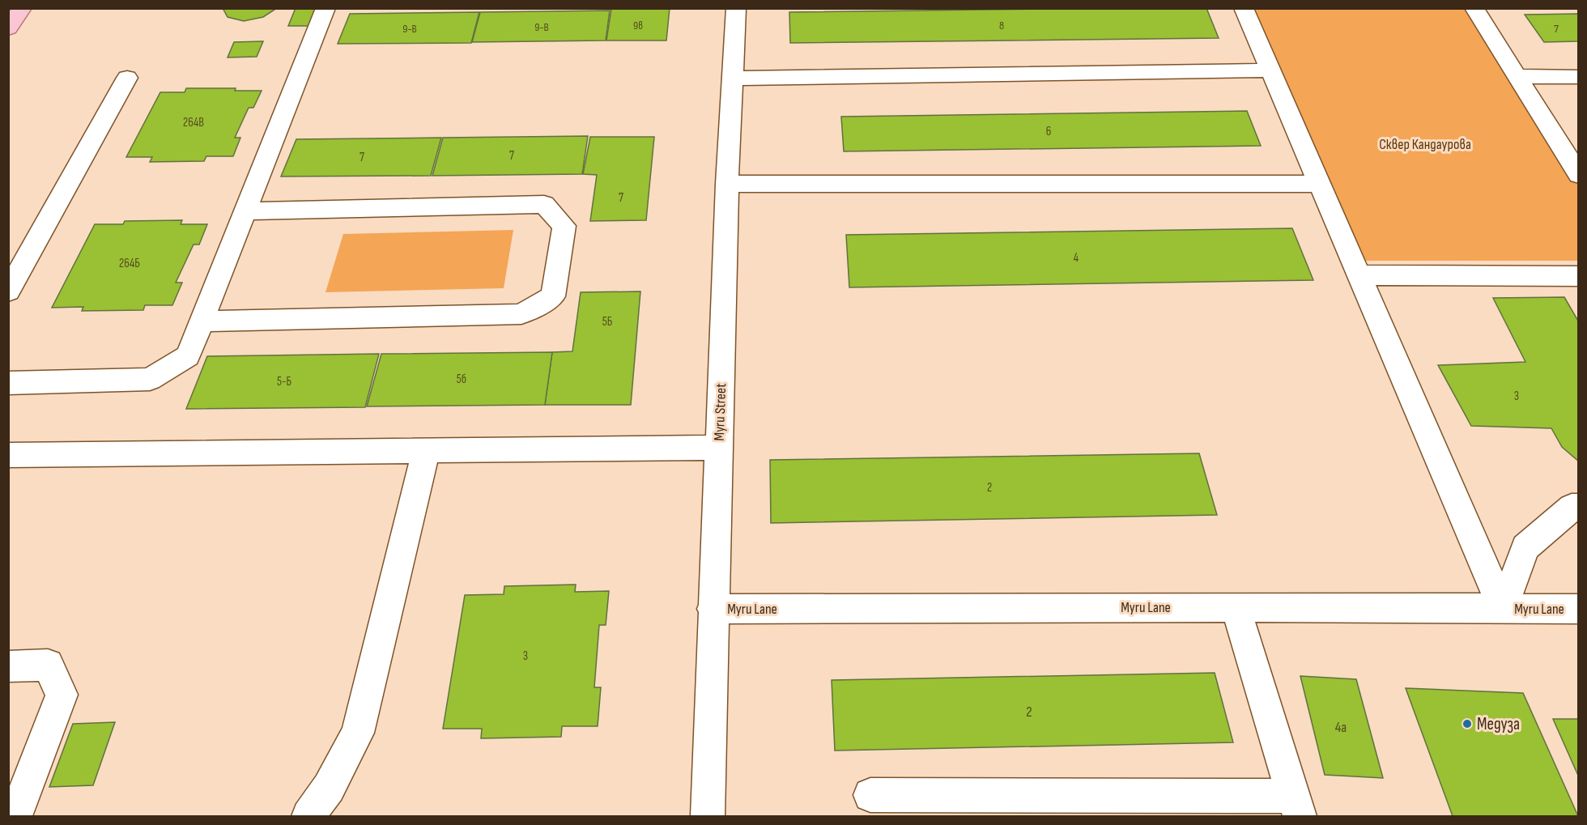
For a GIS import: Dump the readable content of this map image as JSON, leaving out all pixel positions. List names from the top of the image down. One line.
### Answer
{"streets":{"street":["Myru Street","Myru Lane"]},"crossings":[["Myru Street","Myru Lane"]],"parks":["Сквер Кандаурова"],"places":["Медуза"],"house_numbers":["9в","8","9-В","9-В","7","264В","6","7","7","7","4","264Б","5Б","5б","5-Б","3","2","3","2","4а"]}
